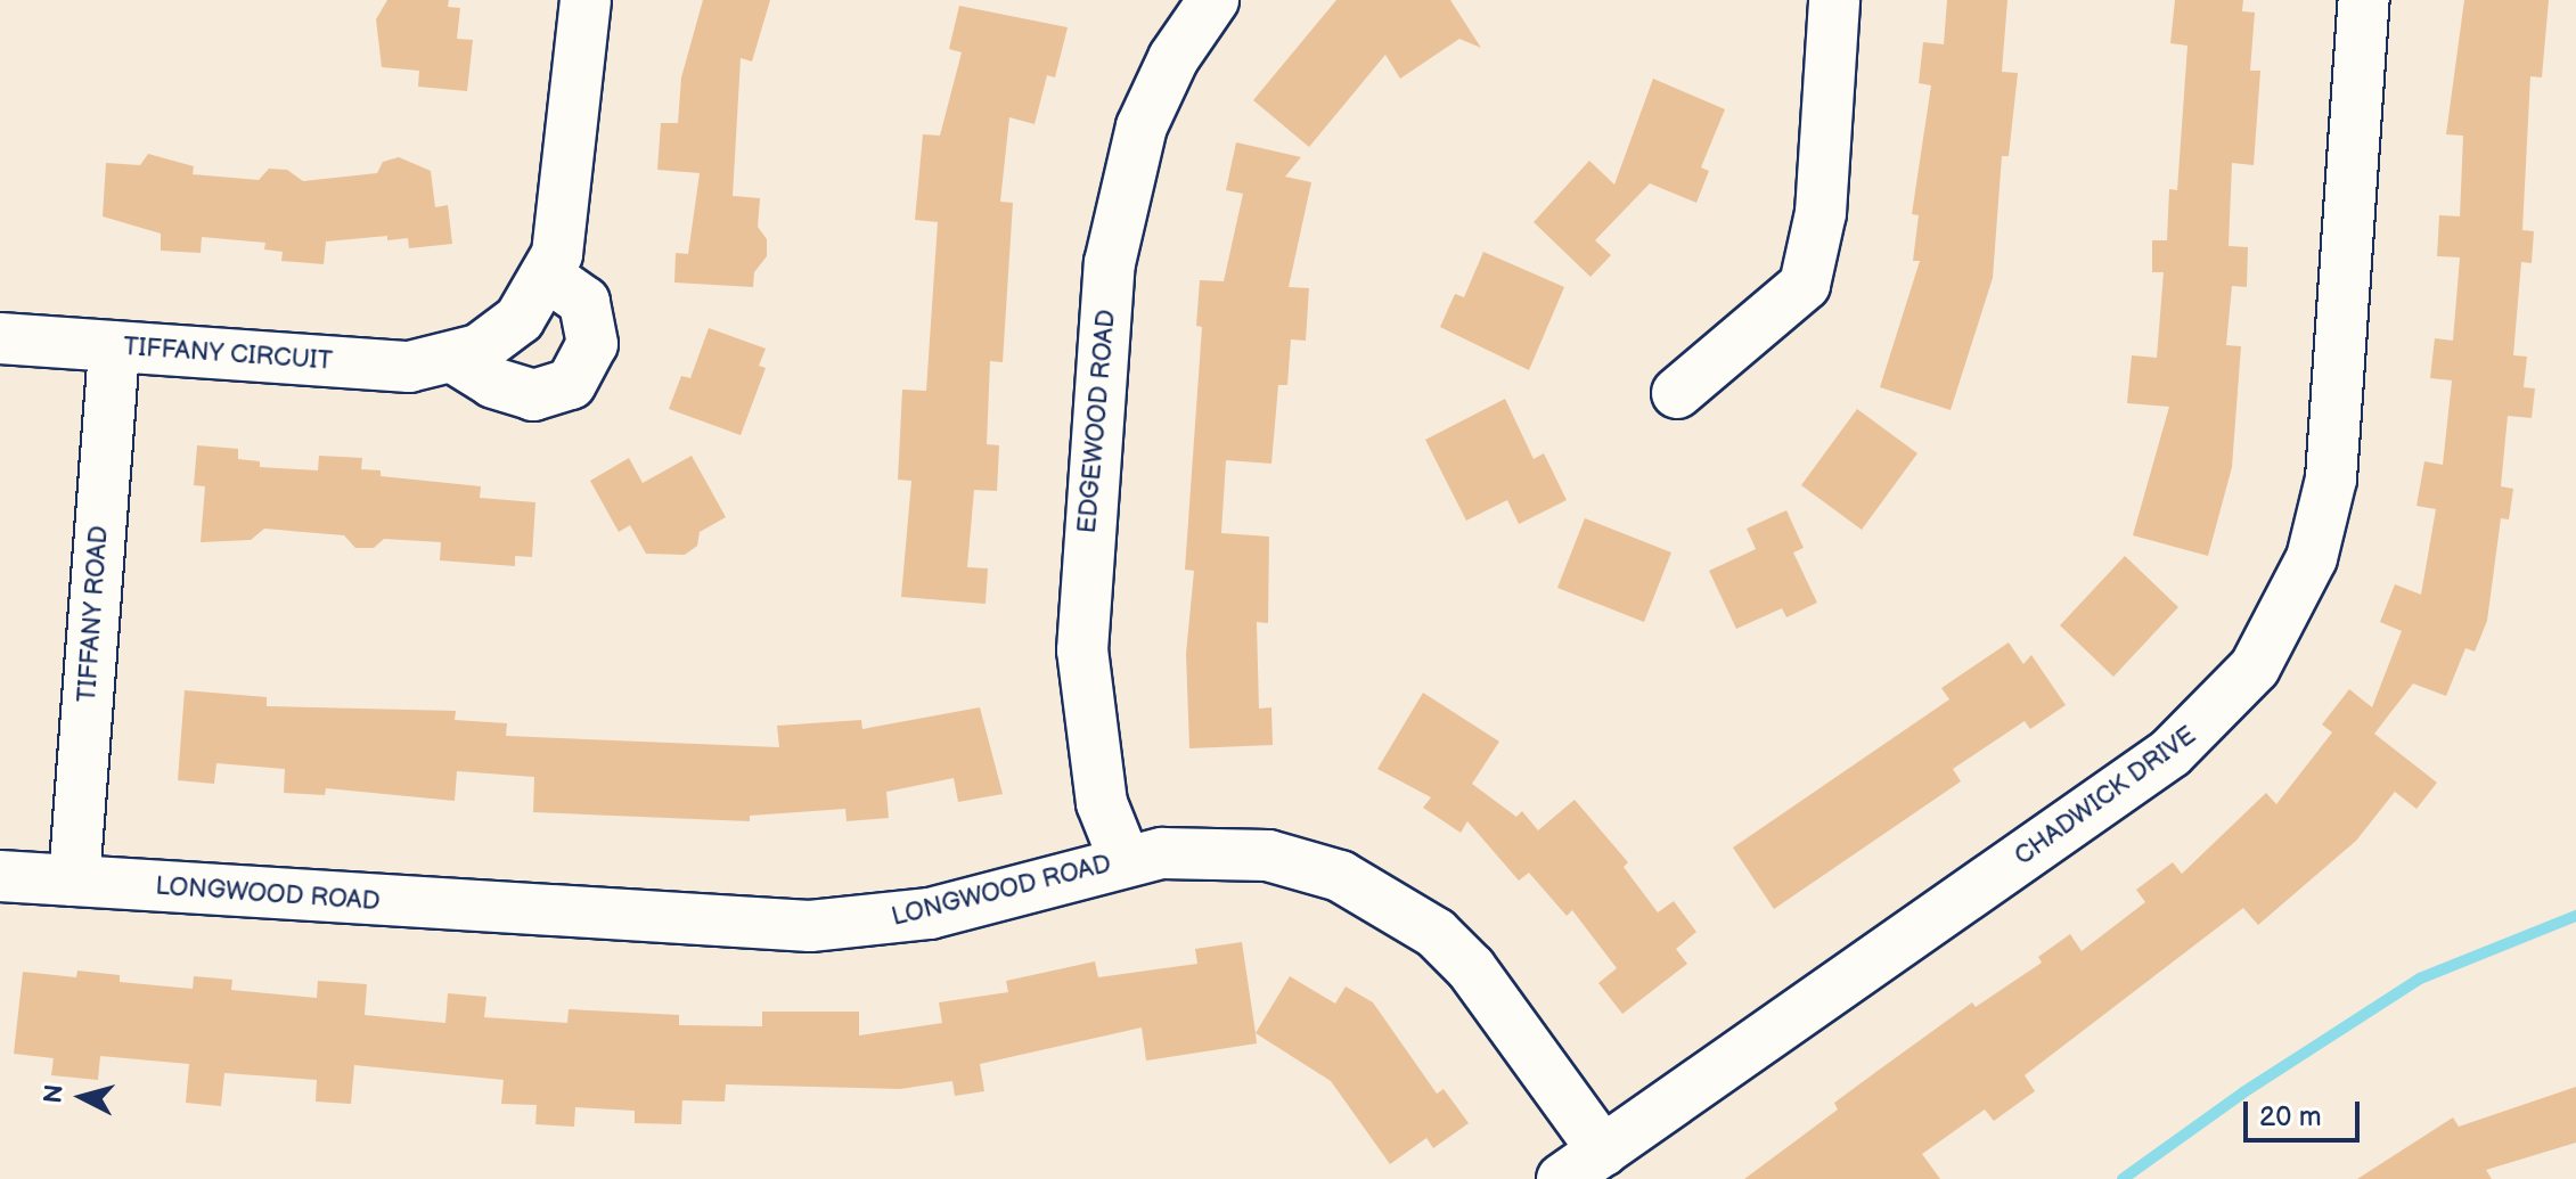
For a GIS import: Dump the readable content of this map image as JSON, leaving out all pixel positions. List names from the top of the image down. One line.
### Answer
{"streets":{"street":["TIFFANY CIRCUIT","EDGEWOOD ROAD","TIFFANY ROAD","CHADWICK DRIVE","LONGWOOD ROAD"]},"crossings":[["TIFFANY CIRCUIT","TIFFANY ROAD"],["EDGEWOOD ROAD","LONGWOOD ROAD"],["TIFFANY ROAD","LONGWOOD ROAD"],["CHADWICK DRIVE","LONGWOOD ROAD"]],"scale_bar":"20 m","north":"left"}
